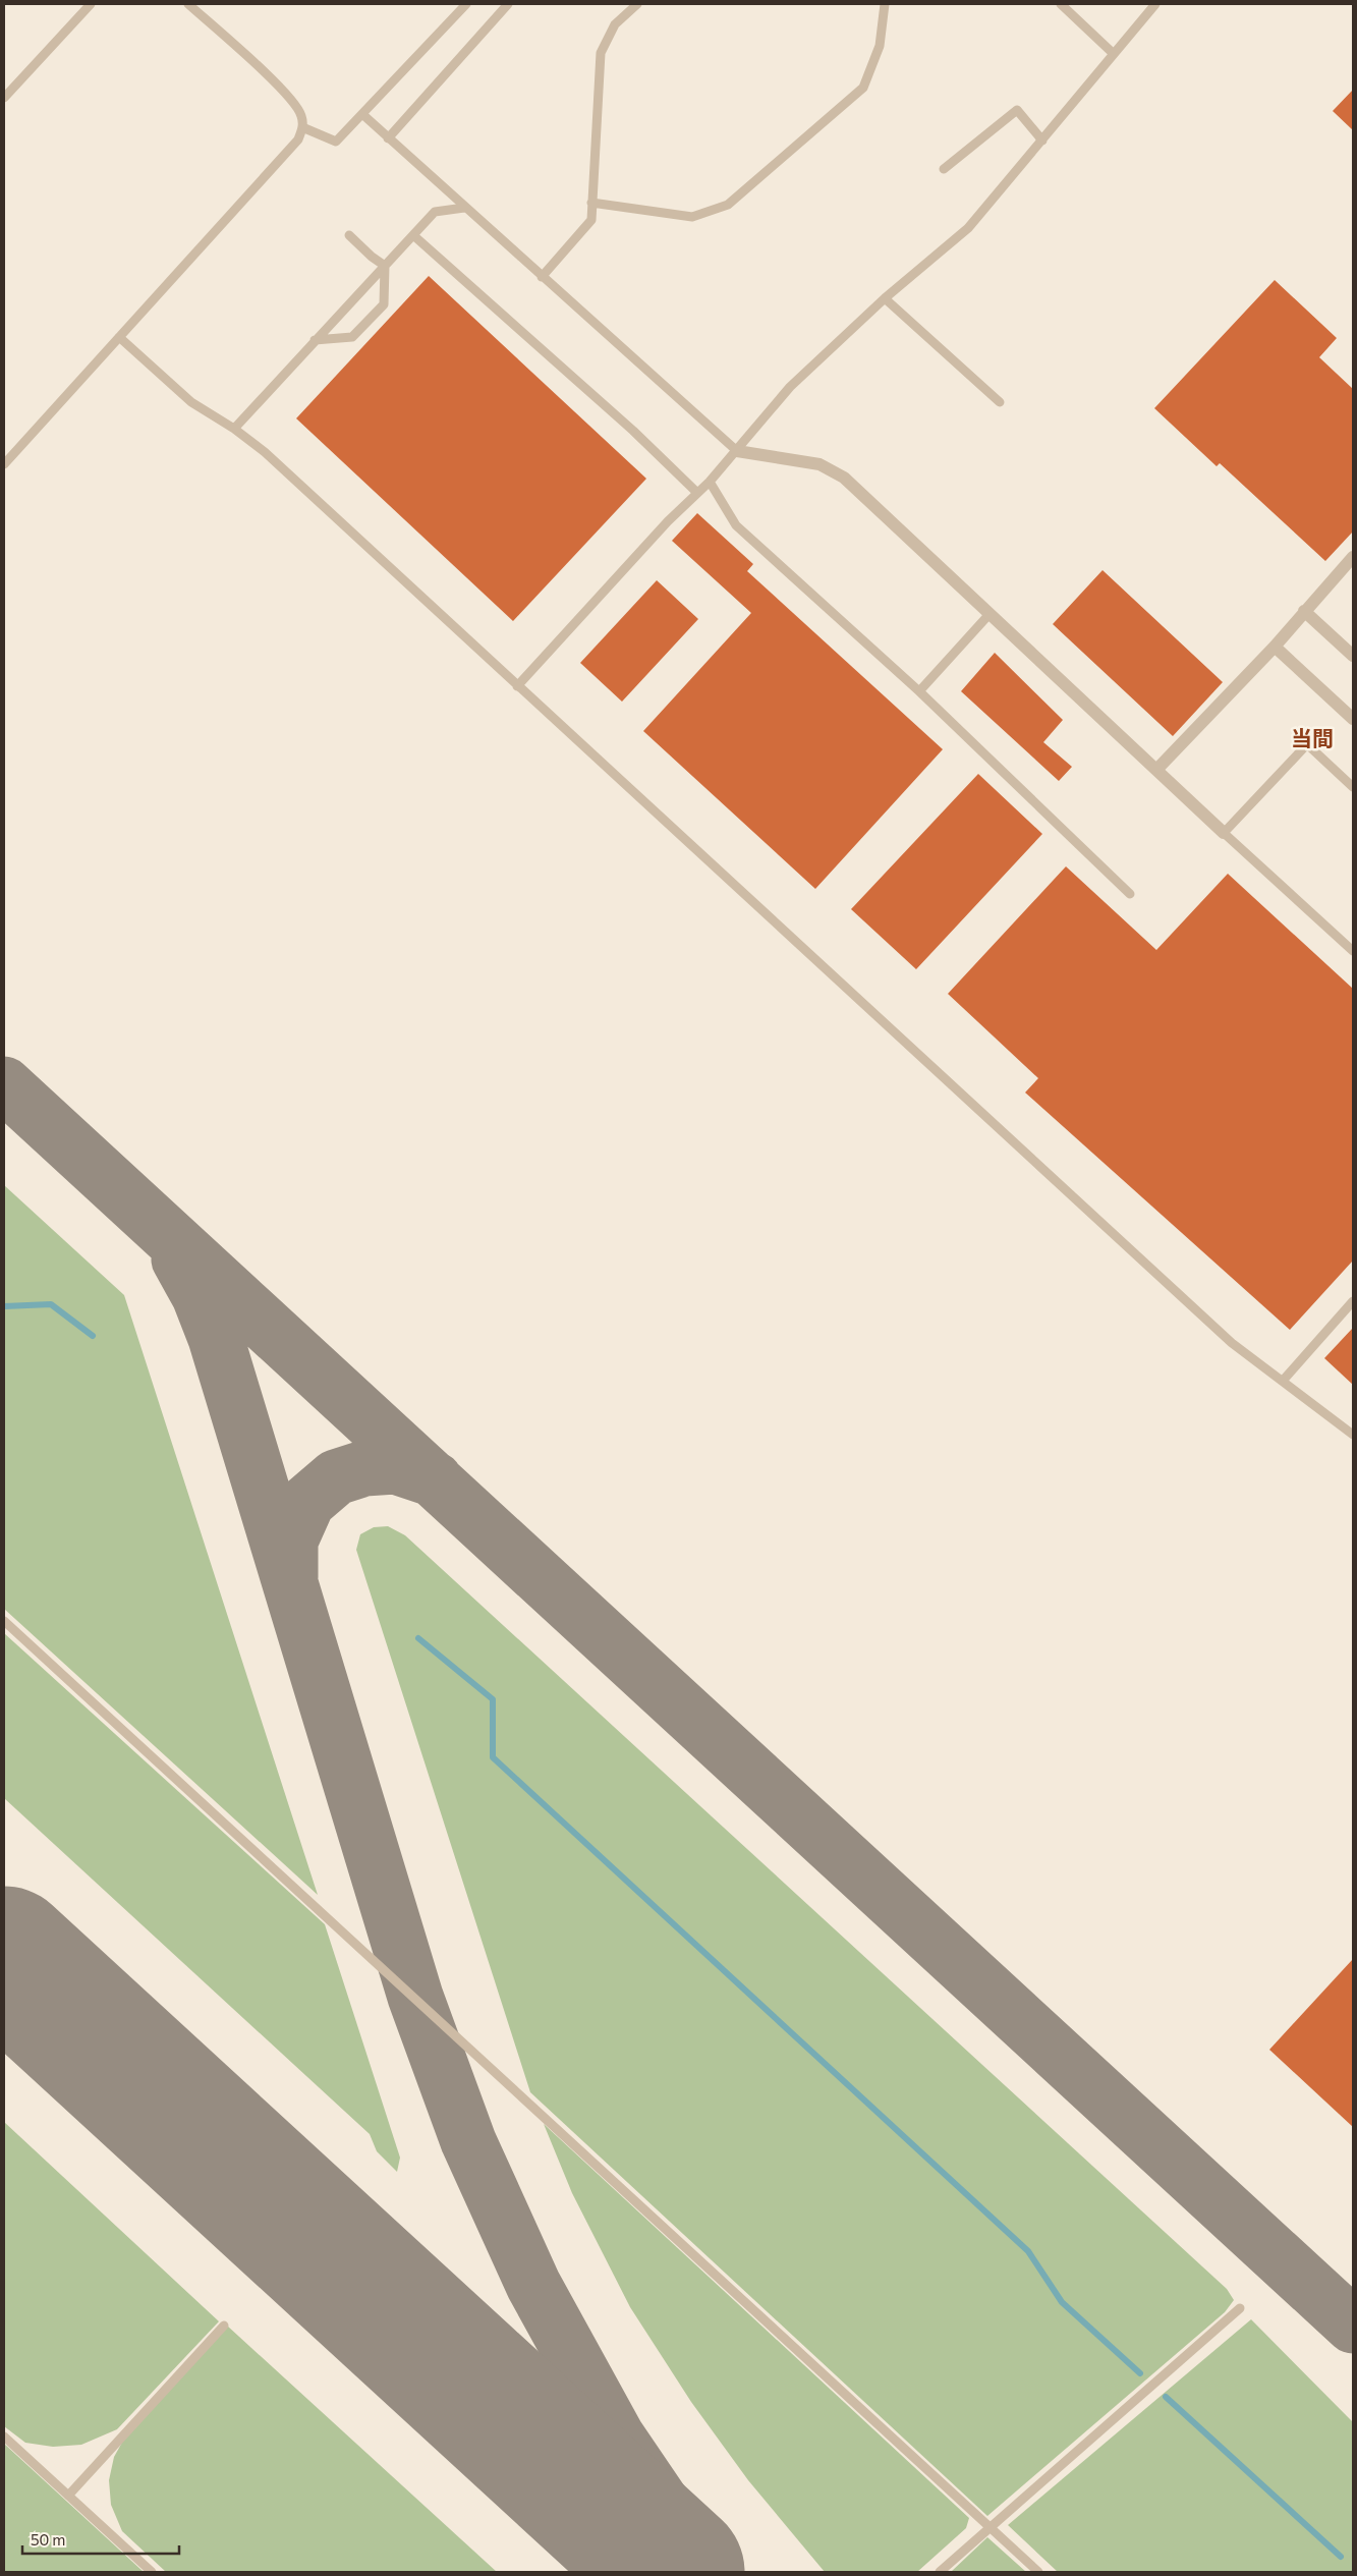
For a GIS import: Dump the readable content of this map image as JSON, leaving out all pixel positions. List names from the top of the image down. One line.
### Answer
{"districts":["当間"],"scale_bar":"50 m"}
